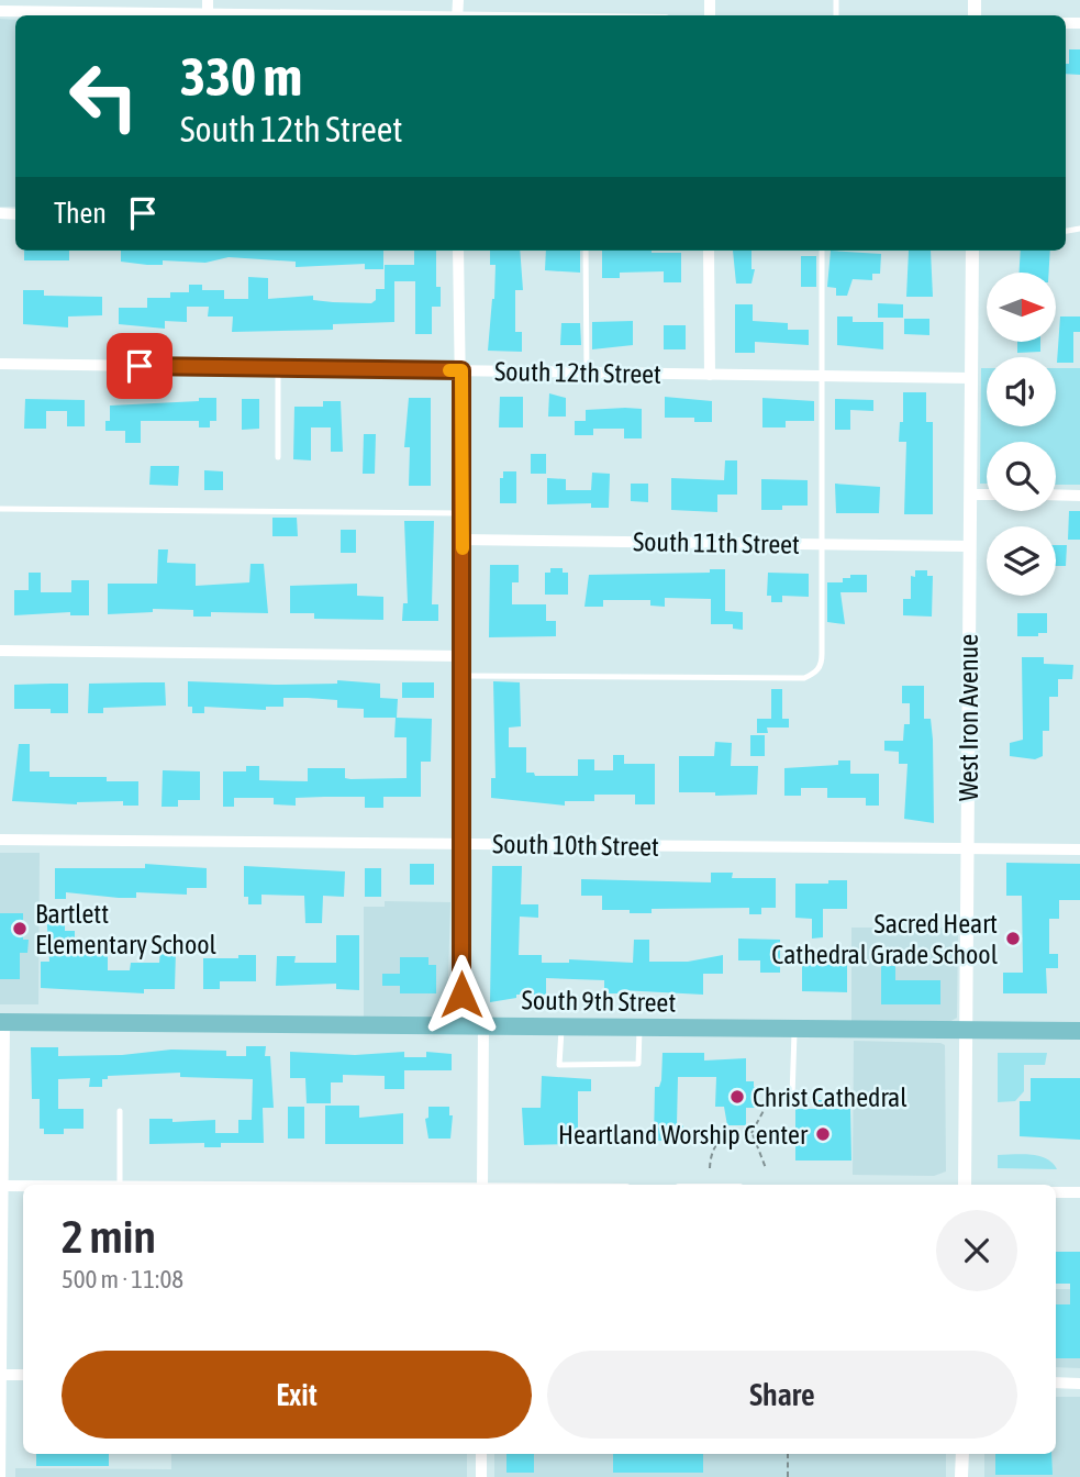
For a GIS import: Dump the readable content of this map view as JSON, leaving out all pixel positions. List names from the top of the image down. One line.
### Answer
{"streets":{"main road":["South 9th Street"],"street":["South 12th Street","South 11th Street","West Iron Avenue","South 10th Street"]},"crossings":[["South 12th Street","West Iron Avenue"],["South 11th Street","West Iron Avenue"],["West Iron Avenue","South 10th Street"],["West Iron Avenue","South 9th Street"]],"places":["Bartlett Elementary School","Sacred Heart Cathedral Grade School","Christ Cathedral","Heartland Worship Center"],"north":"right","page":{"turn":["330 m","South 12th Street"],"then":"Then","heading":["2 min","500 m · 11:08"],"buttons":["Exit","Share"]}}
